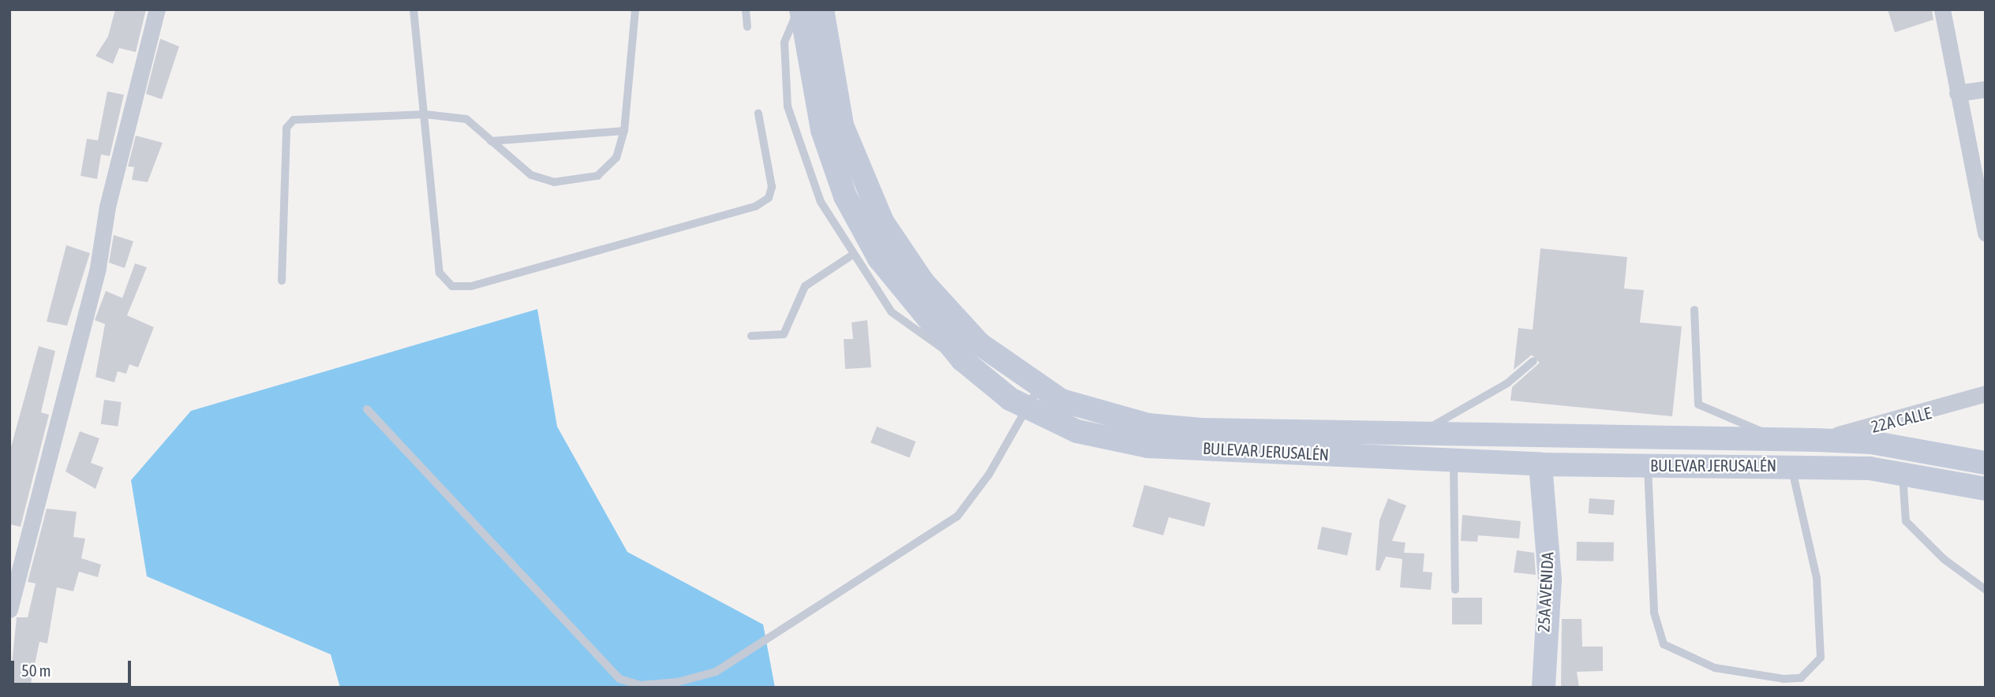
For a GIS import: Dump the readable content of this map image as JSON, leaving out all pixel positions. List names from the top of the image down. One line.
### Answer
{"streets":{"main road":["BULEVAR JERUSALÉN","25A AVENIDA"],"street":["22A CALLE"]},"crossings":[["22A CALLE","BULEVAR JERUSALÉN"],["BULEVAR JERUSALÉN","25A AVENIDA"]],"scale_bar":"50 m"}
